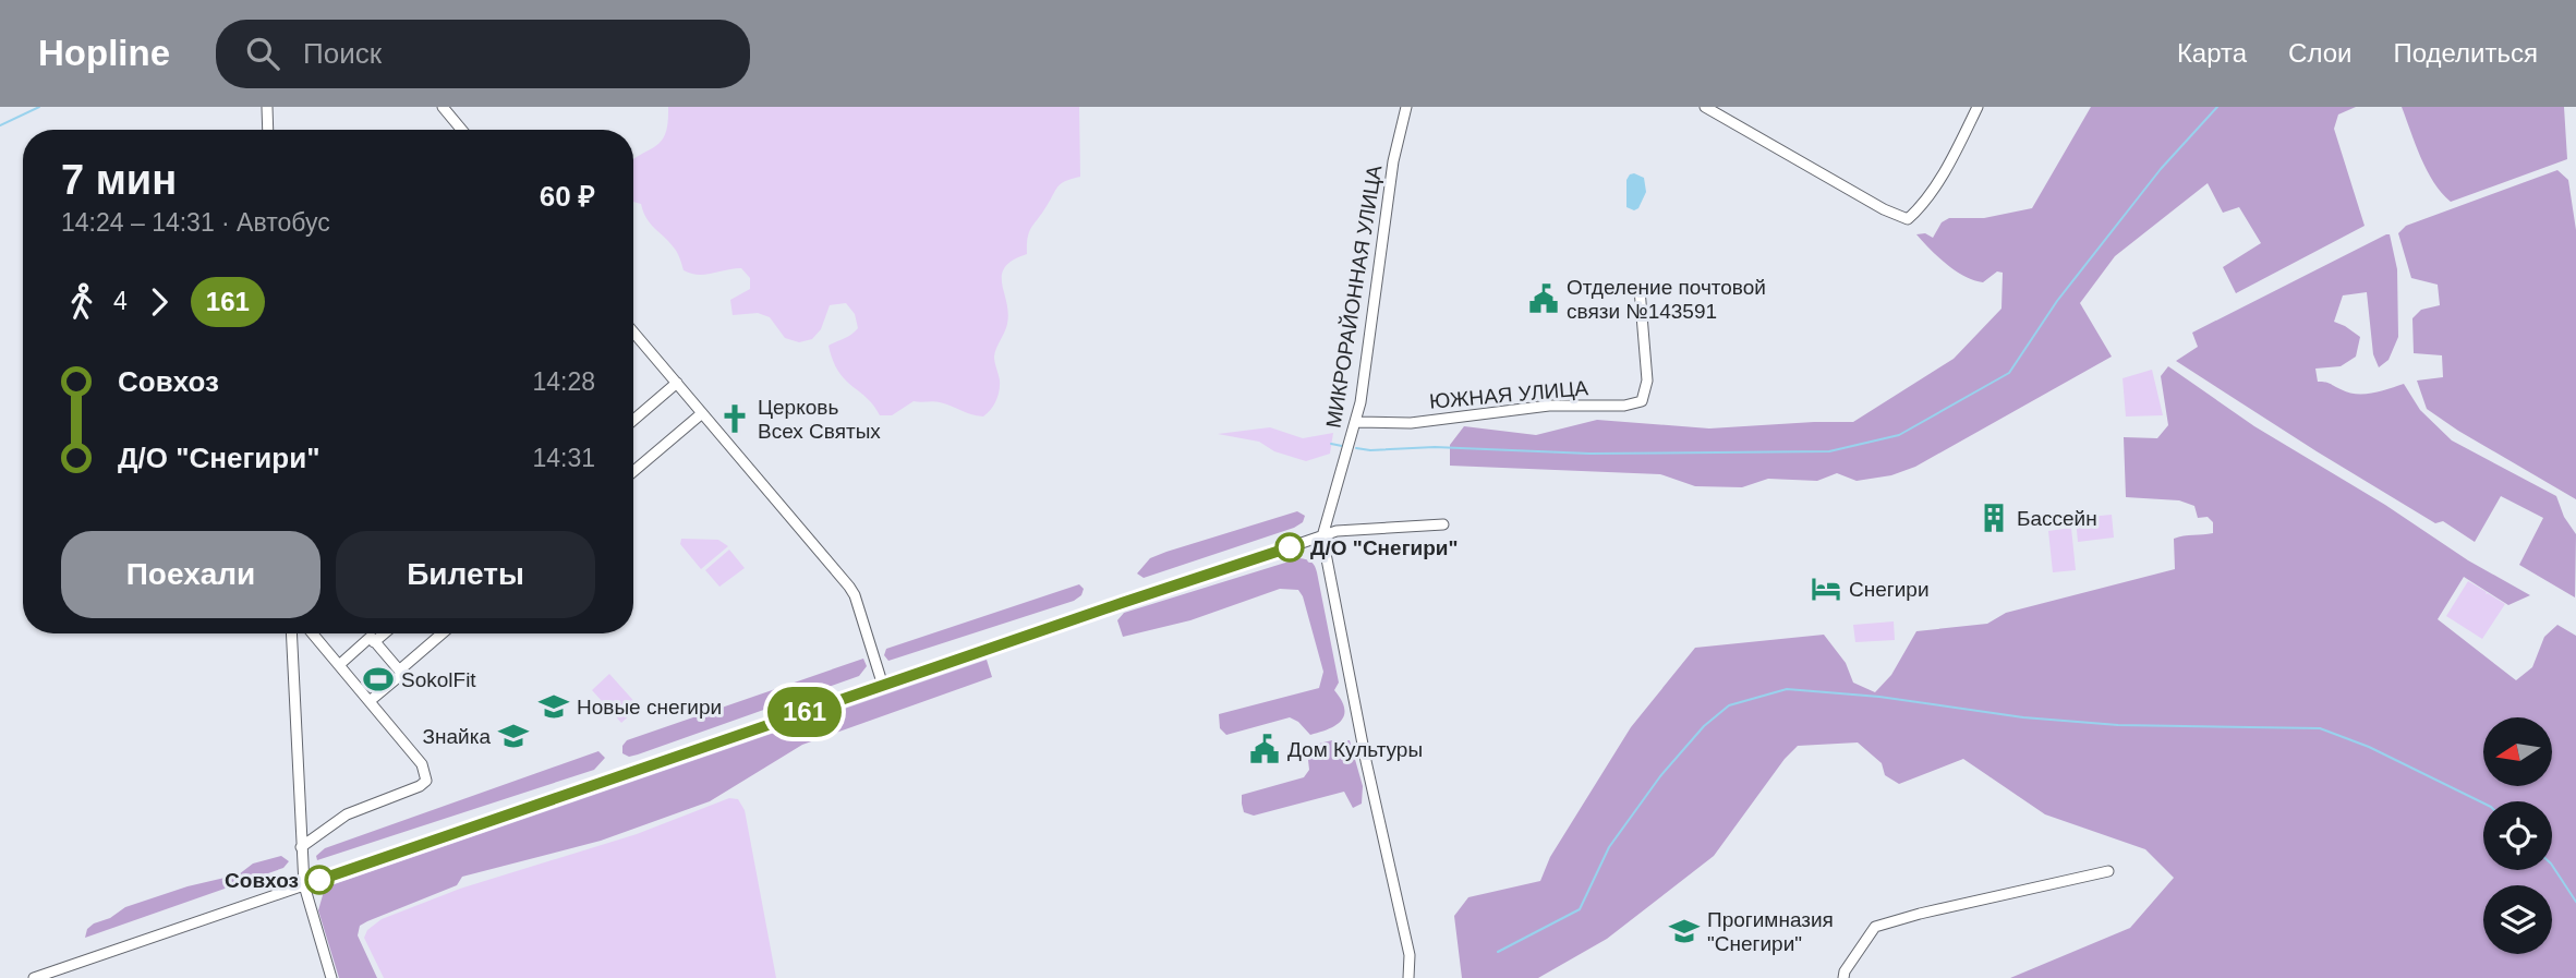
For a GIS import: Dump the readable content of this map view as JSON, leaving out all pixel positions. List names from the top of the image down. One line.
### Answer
{"streets":{"street":["МИКРОРАЙОННАЯ УЛИЦА","ЮЖНАЯ УЛИЦА"]},"crossings":[["МИКРОРАЙОННАЯ УЛИЦА","ЮЖНАЯ УЛИЦА"]],"places":{"public building":["Отделение почтовой связи №143591","Дом Культуры"],"church":["Церковь Всех Святых"],"building":["Бассейн"],"other":["Д/О \"Снегири\"","Совхоз"],"hotel":["Снегири"],"sports":["SokolFit"],"school or university":["Новые снегири","Знайка","Прогимназия \"Снегири\""]},"lines":["bus line 161"],"north":"left","page":{"header":"Hopline","search":"Поиск","nav":["Карта","Слои","Поделиться"],"on_map":"161","heading":["7 мин","14:24 – 14:31 · Автобус","60 ₽"],"legs":["4","161"],"list":[{"name":"Совхоз","value":"14:28"},{"name":"Д/О \"Снегири\"","value":"14:31"}],"buttons":["Поехали","Билеты"]}}
